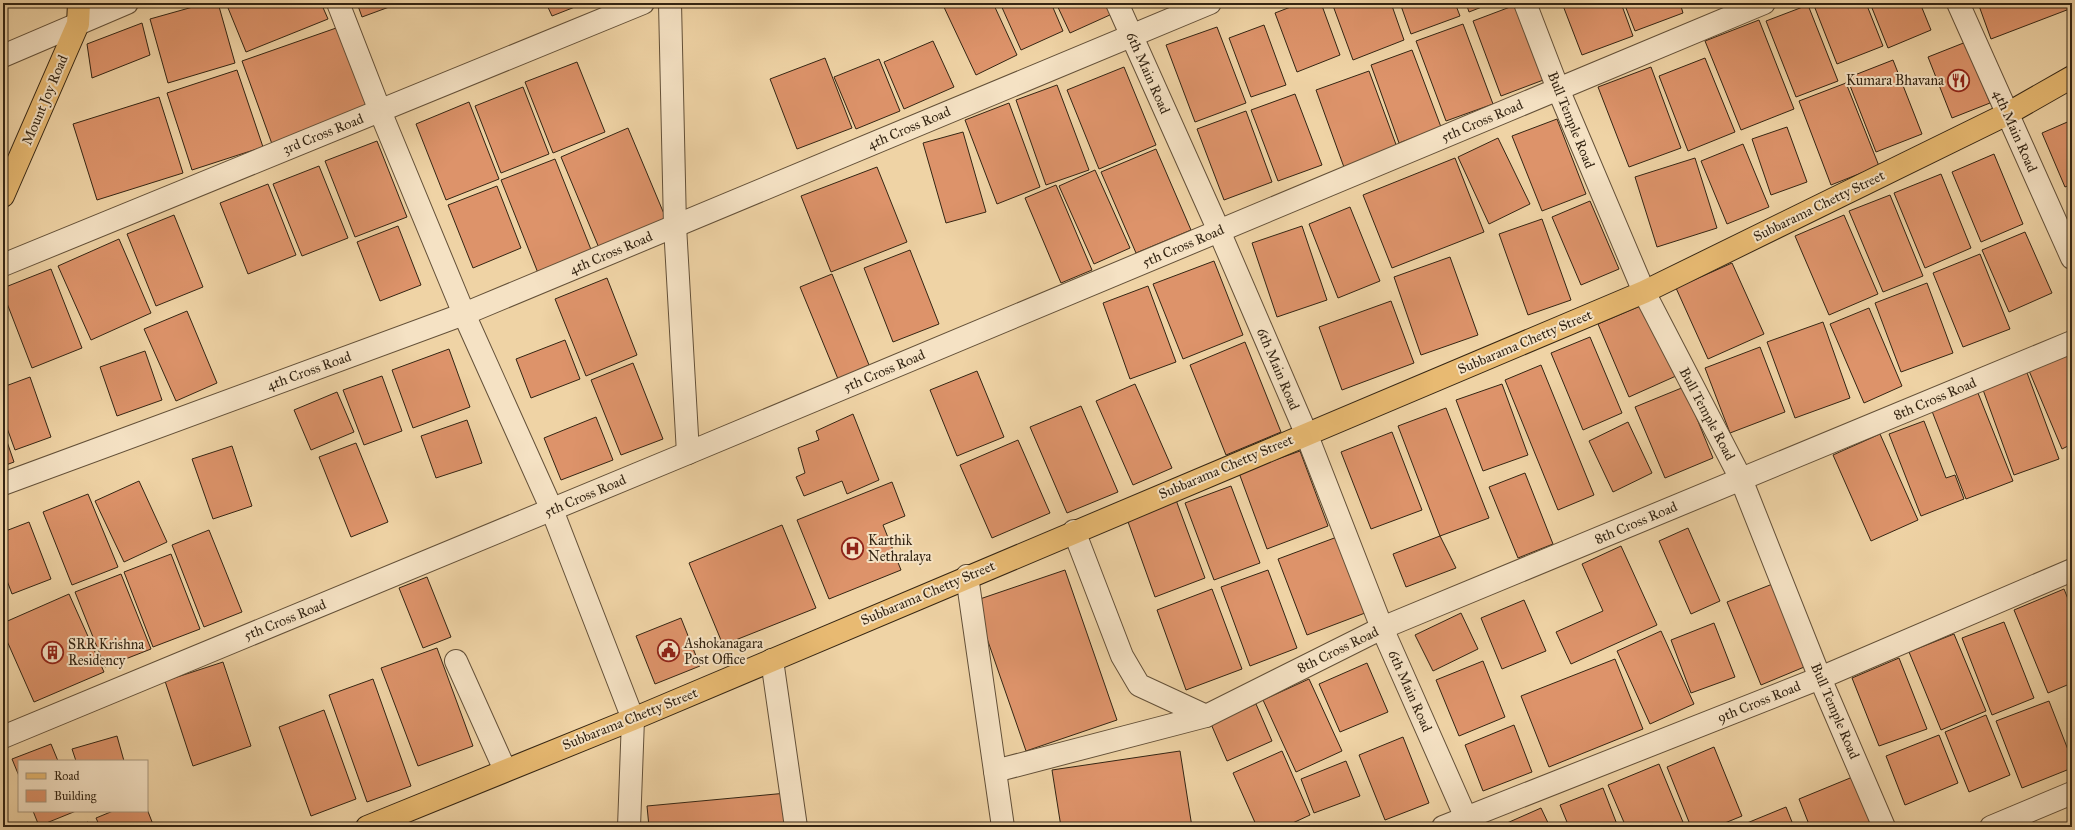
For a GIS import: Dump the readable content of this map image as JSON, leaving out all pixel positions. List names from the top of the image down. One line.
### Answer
{"streets":{"main road":["Mount Joy Road","Subbarama Chetty Street"],"street":["6th Main Road","Bull Temple Road","5th Cross Road","4th Cross Road","4th Main Road","3rd Cross Road","8th Cross Road","9th Cross Road"]},"crossings":[["6th Main Road","5th Cross Road"],["6th Main Road","4th Cross Road"],["6th Main Road","Subbarama Chetty Street"],["6th Main Road","8th Cross Road"],["6th Main Road","9th Cross Road"],["Bull Temple Road","5th Cross Road"],["Bull Temple Road","Subbarama Chetty Street"],["Bull Temple Road","8th Cross Road"],["Bull Temple Road","9th Cross Road"],["4th Main Road","Subbarama Chetty Street"]],"places":{"restaurant":["Kumara Bhavana"],"hospital":["Karthik Nethralaya"],"public building":["Ashokanagara Post Office"],"building":["SRR Krishna Residency"]},"legend":["Road","Building"]}
